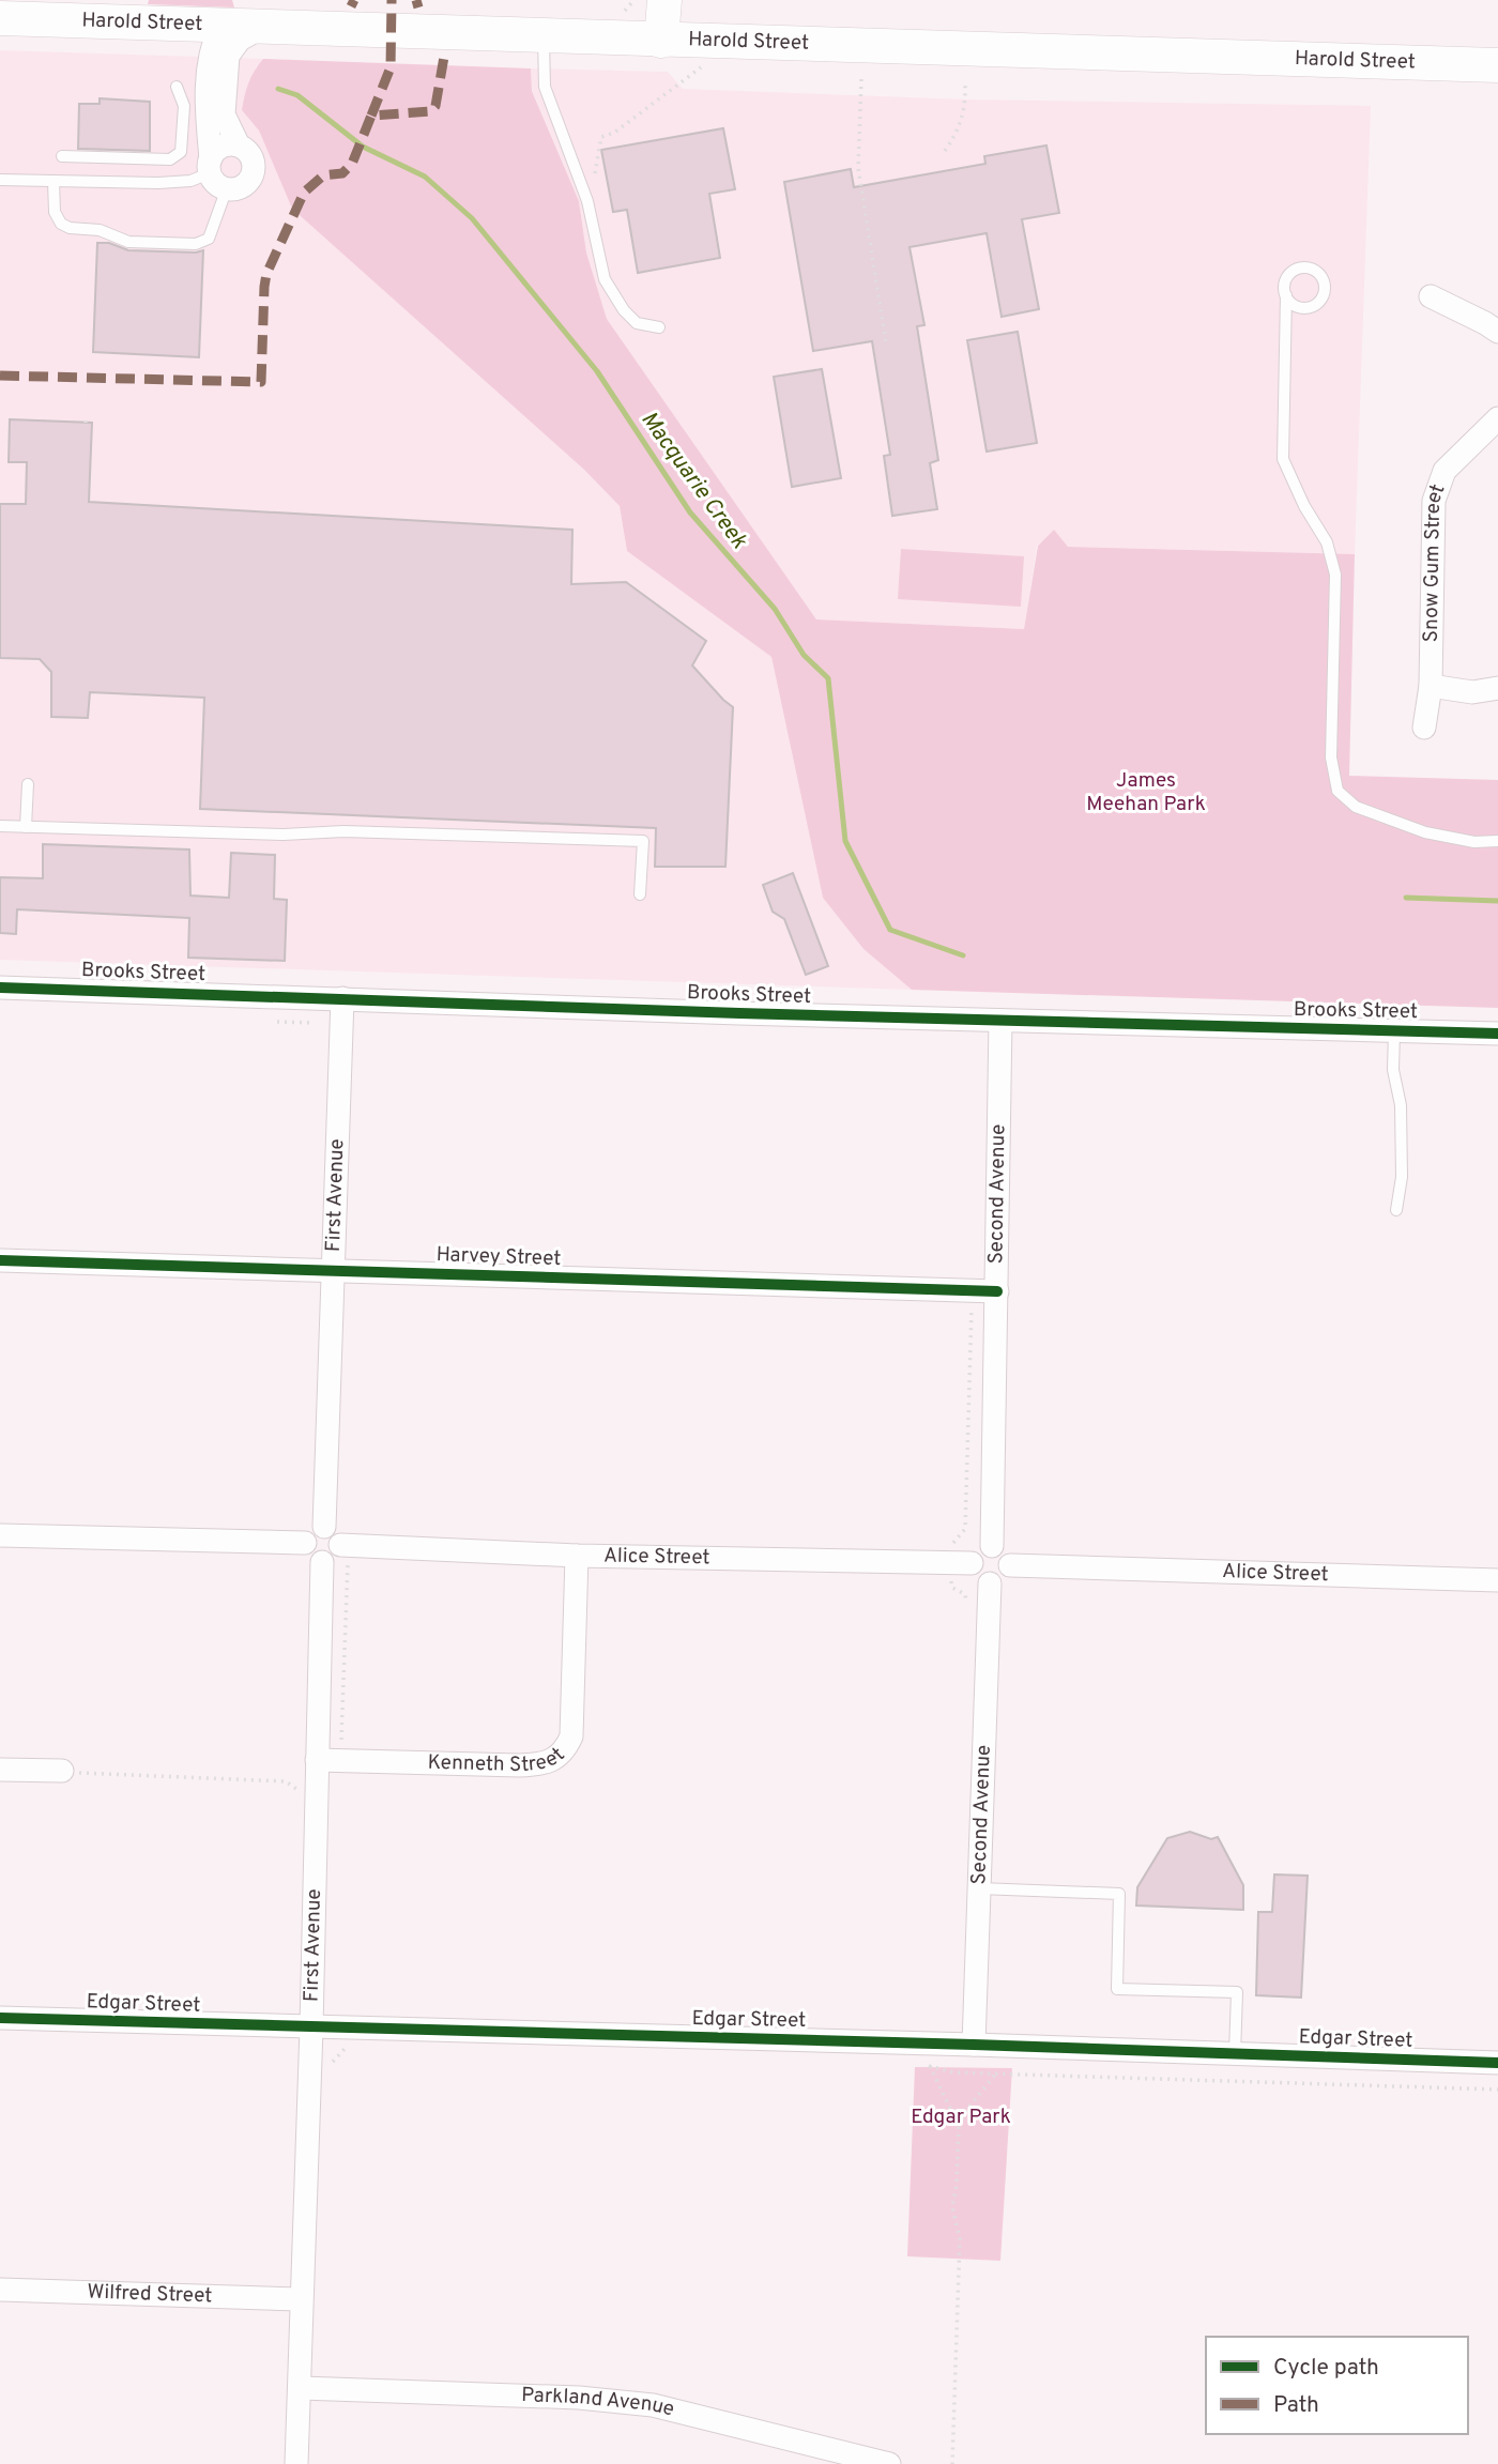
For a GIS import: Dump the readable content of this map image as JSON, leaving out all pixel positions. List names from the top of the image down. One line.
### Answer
{"streets":{"main road":["Harold Street"],"street":["Snow Gum Street","Brooks Street","Second Avenue","First Avenue","Harvey Street","Alice Street","Kenneth Street","Edgar Street","Wilfred Street","Parkland Avenue"]},"crossings":[["Brooks Street","Second Avenue"],["Brooks Street","First Avenue"],["Second Avenue","Harvey Street"],["Second Avenue","Alice Street"],["Second Avenue","Edgar Street"],["First Avenue","Harvey Street"],["First Avenue","Alice Street"],["First Avenue","Kenneth Street"],["First Avenue","Edgar Street"],["First Avenue","Wilfred Street"],["First Avenue","Parkland Avenue"],["Alice Street","Kenneth Street"]],"water":["Macquarie Creek"],"parks":["James Meehan Park","Edgar Park"],"legend":["Cycle path","Path"]}
